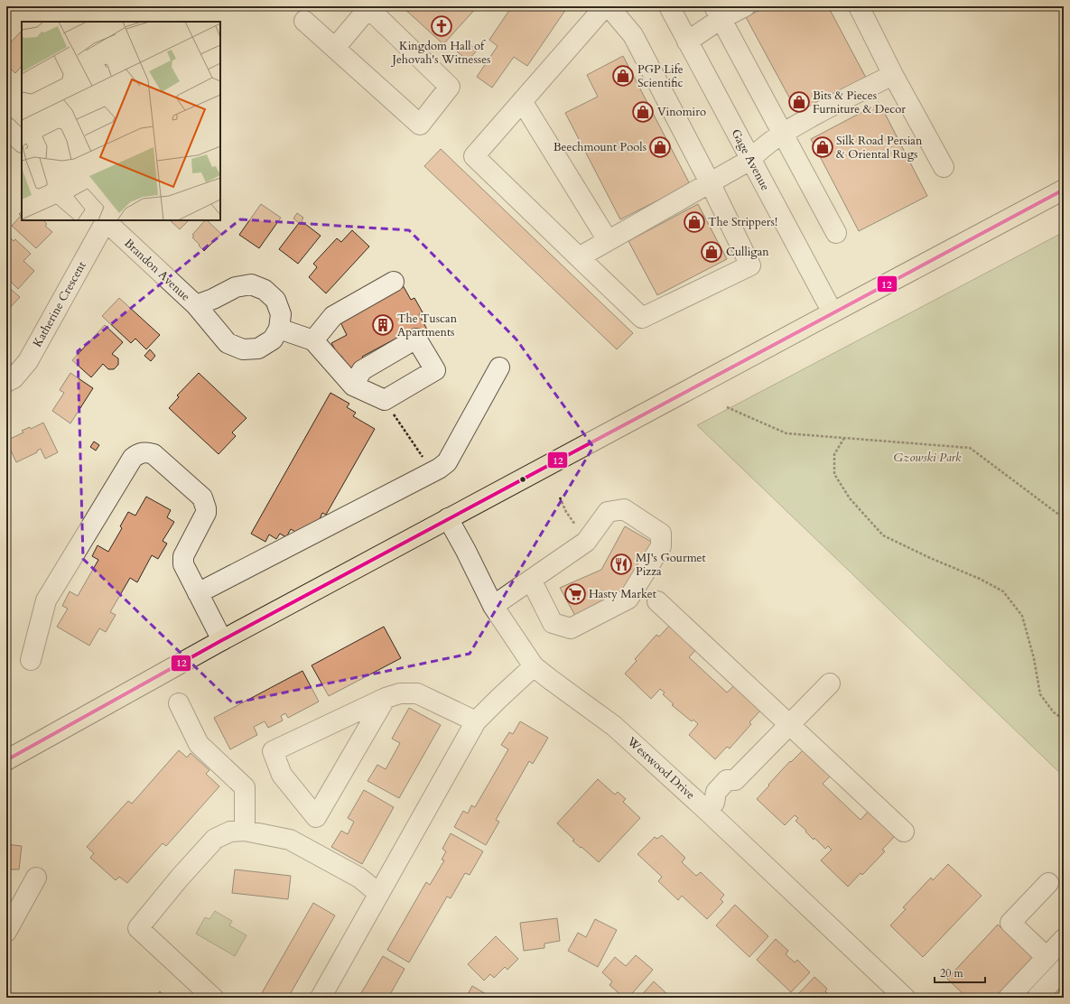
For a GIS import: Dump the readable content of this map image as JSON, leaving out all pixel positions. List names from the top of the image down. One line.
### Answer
{"streets":{"street":["Gage Avenue","Brandon Avenue","Katherine Crescent","Westwood Drive"]},"crossings":[["Brandon Avenue","Katherine Crescent"]],"parks":["Gzowski Park"],"places":{"church":["Kingdom Hall of Jehovah's Witnesses"],"shop":["PGP Life Scientific","Bits & Pieces Furniture & Decor","Vinomiro","Beechmount Pools","Silk Road Persian & Oriental Rugs","The Strippers!","Culligan"],"building":["The Tuscan Apartments"],"restaurant":["MJ's Gourmet Pizza"],"supermarket":["Hasty Market"]},"lines":["transit line 12"],"scale_bar":"20 m"}
